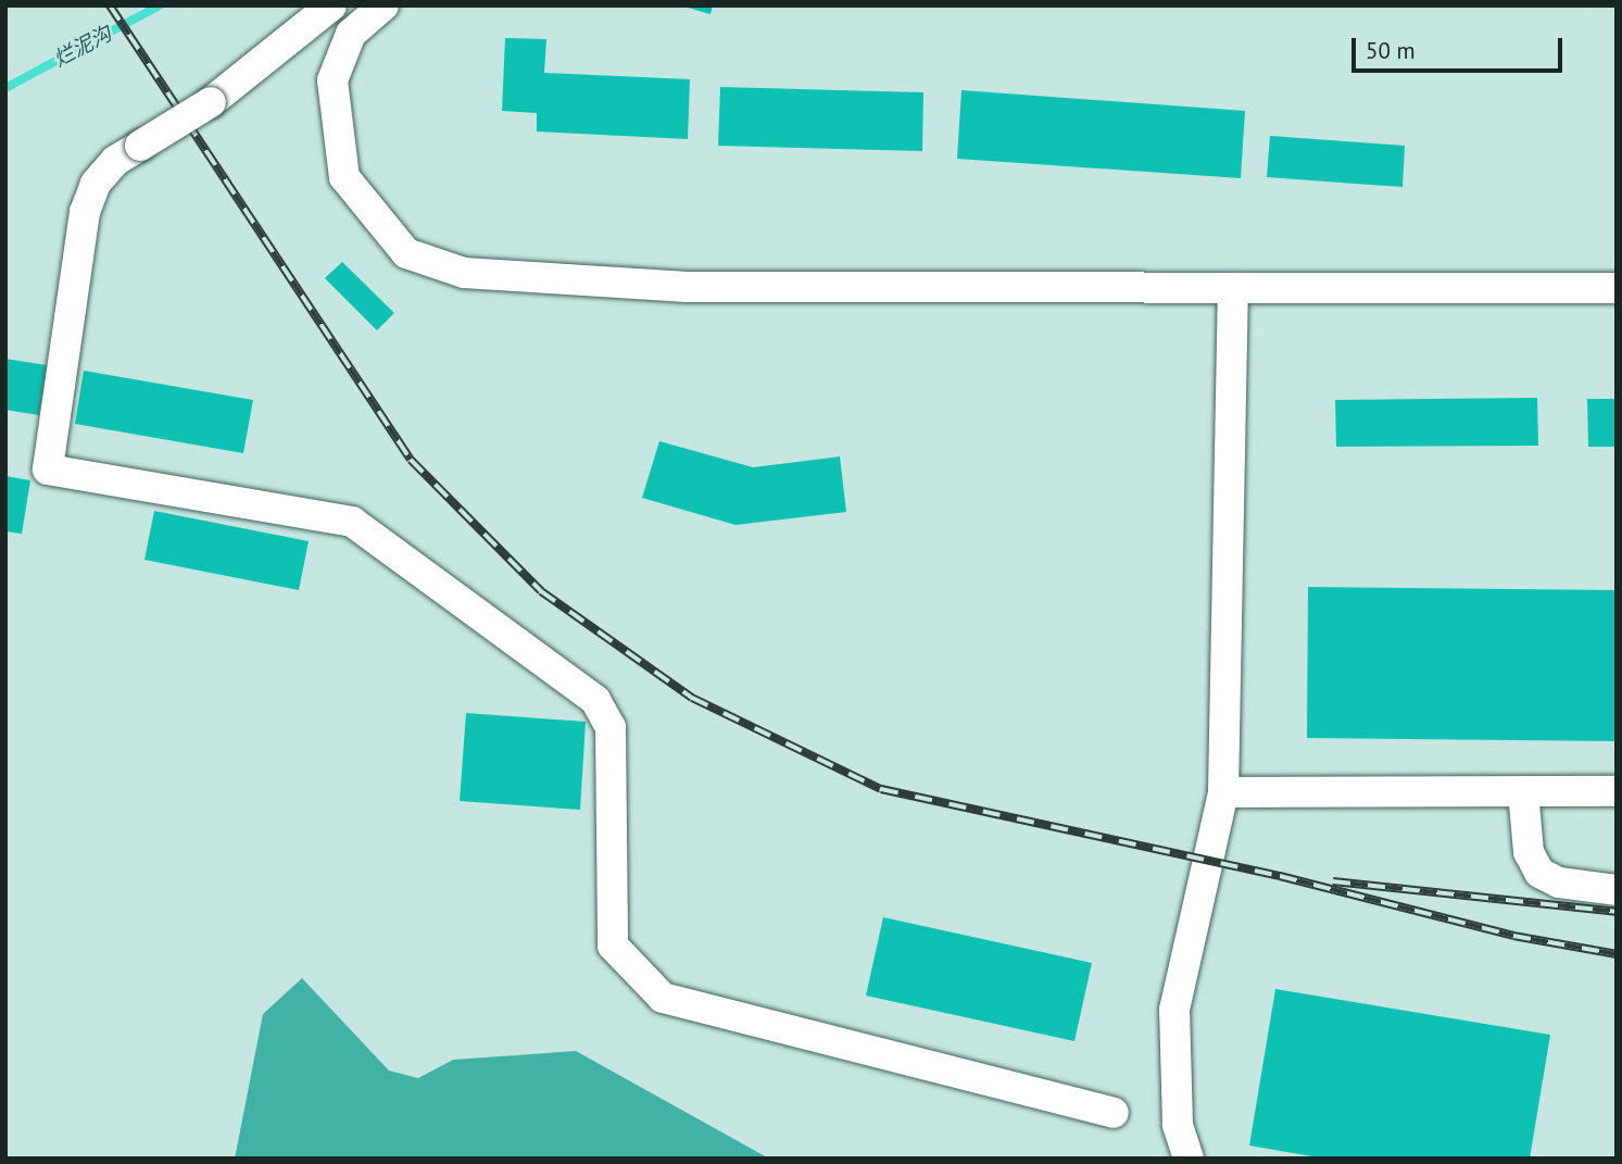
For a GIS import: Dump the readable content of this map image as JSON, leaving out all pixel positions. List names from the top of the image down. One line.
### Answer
{"water":["烂泥沟"],"scale_bar":"50 m"}
